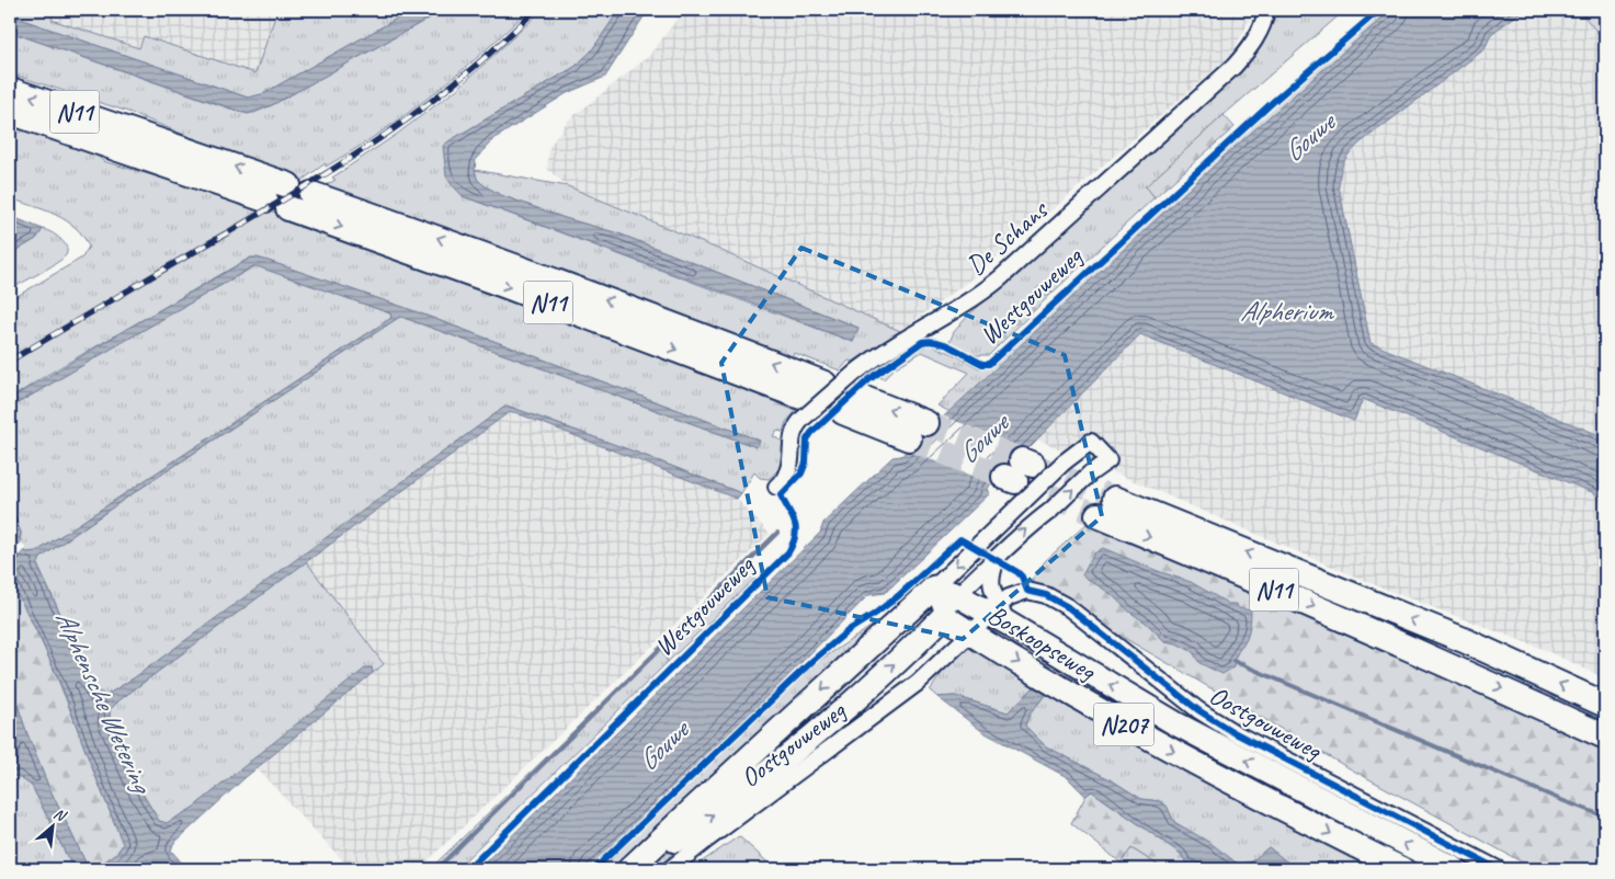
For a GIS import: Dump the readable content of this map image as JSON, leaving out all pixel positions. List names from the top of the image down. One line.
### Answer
{"streets":{"highway":["N11"],"main road":["Boskoopseweg","N207"],"street":["De Schans","Oostgouweweg"],"cycle path":["Westgouweweg"]},"crossings":[["N11","De Schans"],["Boskoopseweg","Oostgouweweg"]],"water":["Gouwe","Alpherium","Alphensche Wetering"],"north":"top right"}
